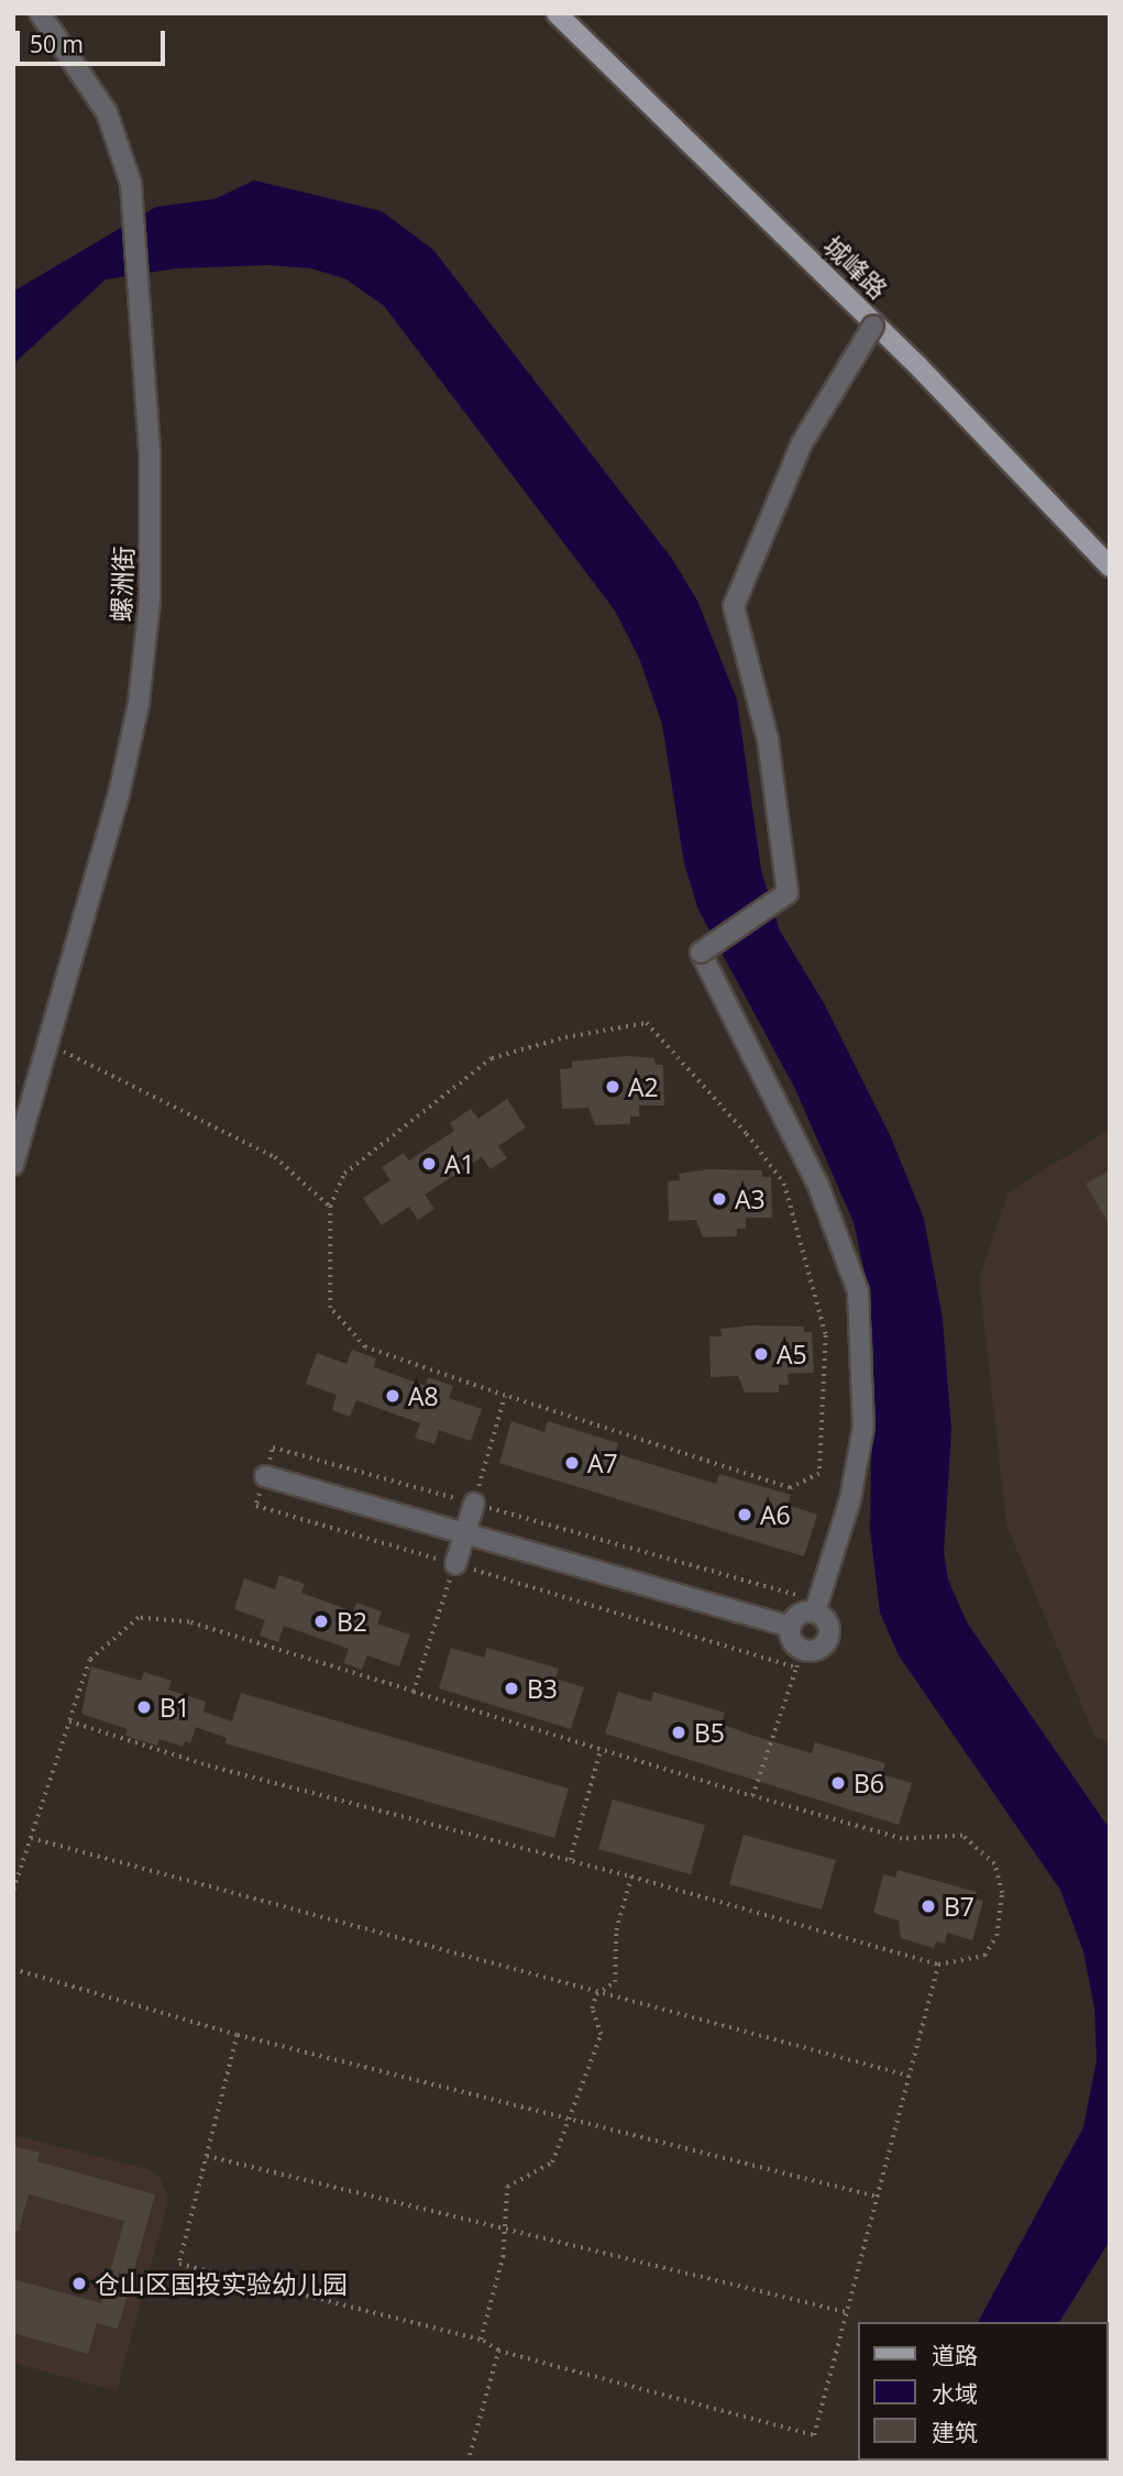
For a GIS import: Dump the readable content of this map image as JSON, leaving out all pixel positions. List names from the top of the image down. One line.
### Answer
{"streets":{"main road":["城峰路"],"street":["螺洲街"]},"places":["A2","A1","A3","A5","A8","A7","A6","B2","B3","B1","B5","B6","B7","仓山区国投实验幼儿园"],"legend":["道路","水域","建筑"],"scale_bar":"50 m"}
